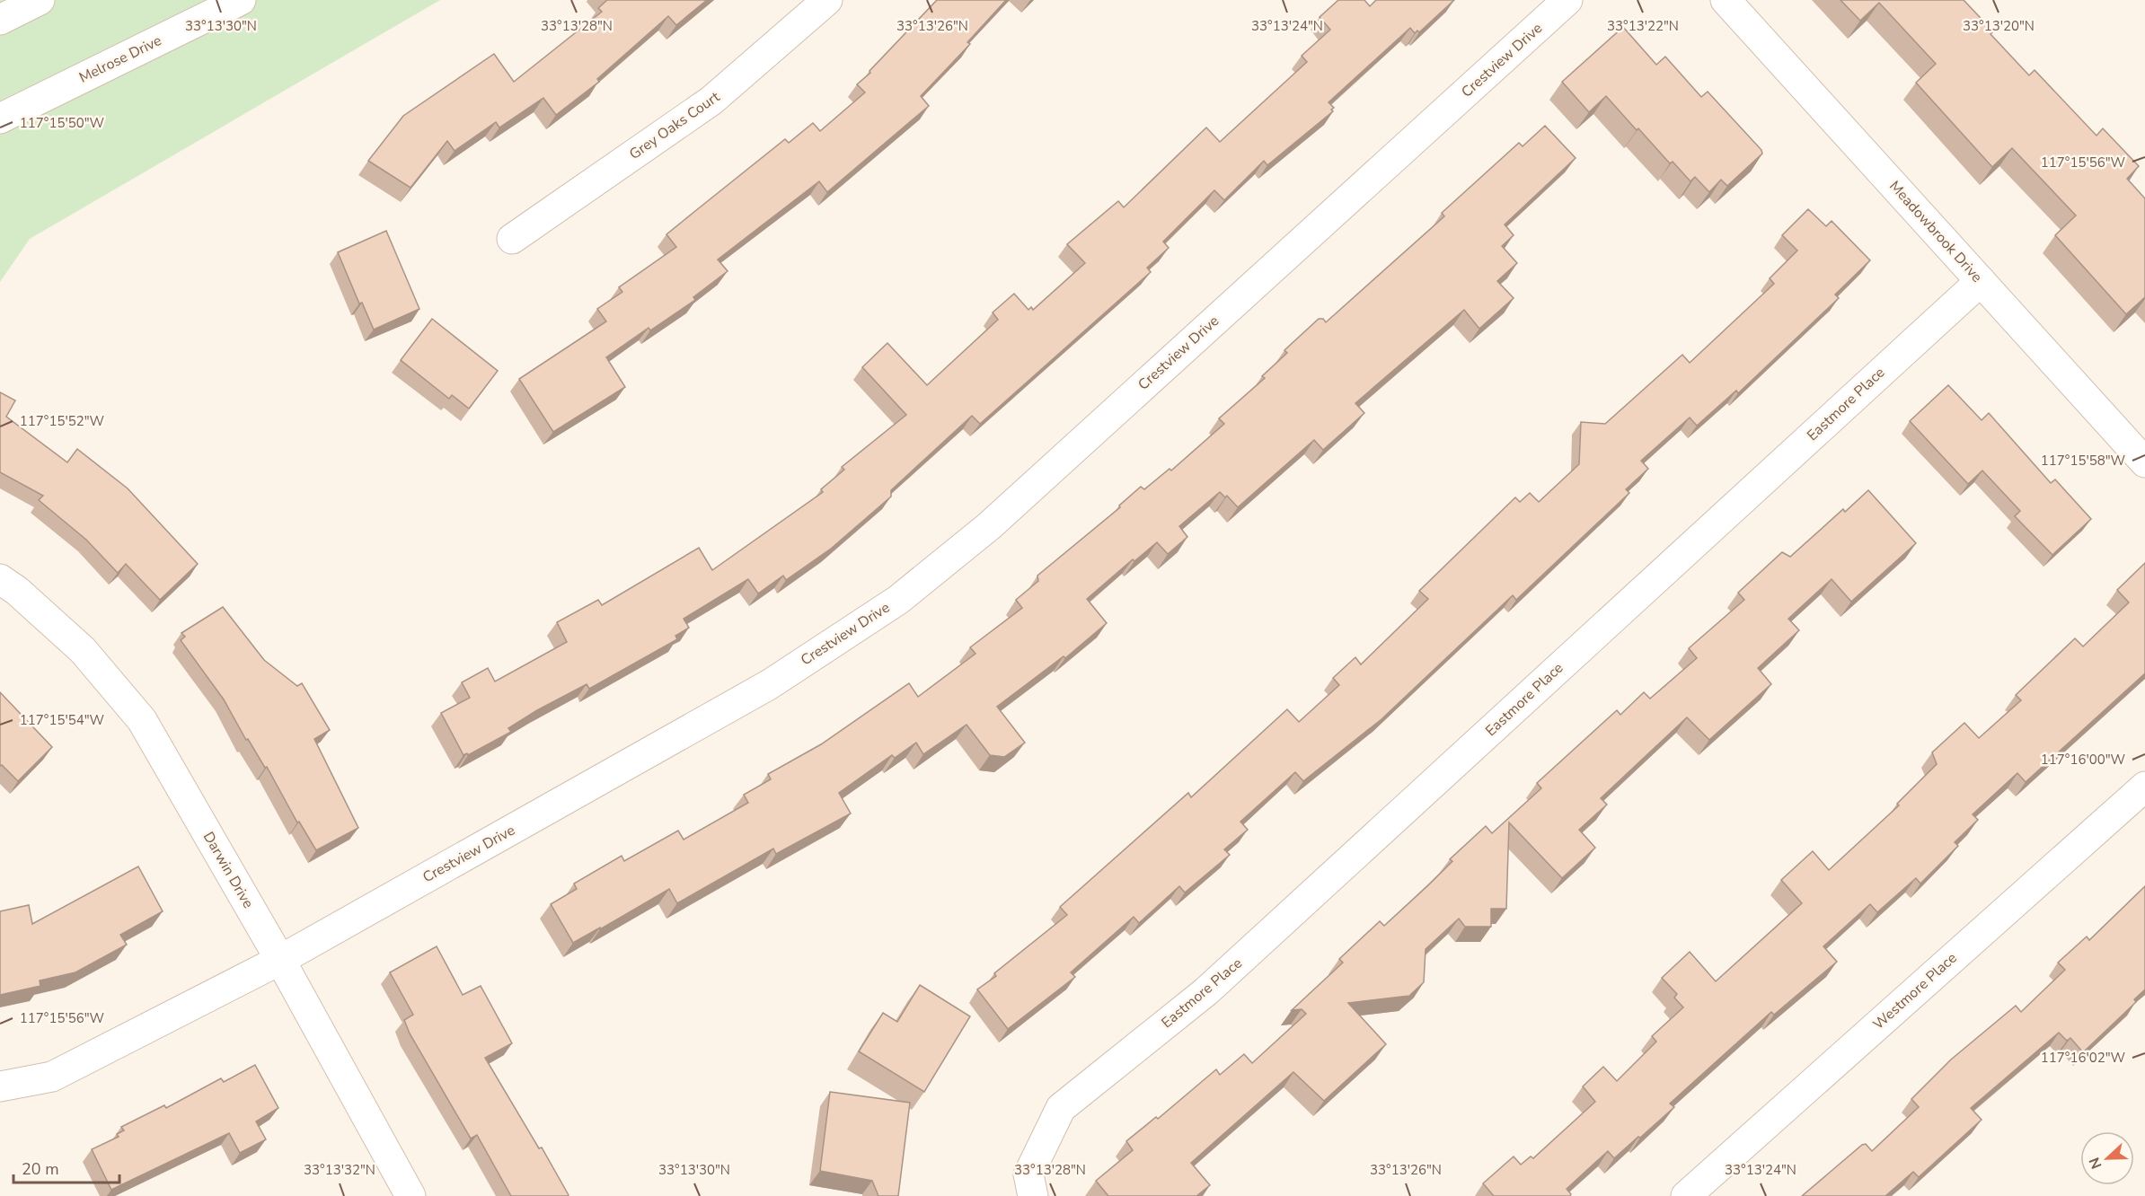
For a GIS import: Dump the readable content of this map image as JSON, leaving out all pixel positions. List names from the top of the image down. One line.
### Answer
{"streets":{"street":["Melrose Drive","Crestview Drive","Grey Oaks Court","Meadowbrook Drive","Eastmore Place","Darwin Drive","Westmore Place"]},"crossings":[["Crestview Drive","Darwin Drive"],["Meadowbrook Drive","Eastmore Place"]],"scale_bar":"20 m","north":"left","coordinates":["33°13'30\"N","33°13'28\"N","33°13'26\"N","33°13'24\"N","33°13'22\"N","33°13'20\"N","117°15'50\"W","117°15'56\"W","117°15'52\"W","117°15'58\"W","117°15'54\"W","117°16'00\"W","117°16'02\"W","33°13'32\"N"]}
